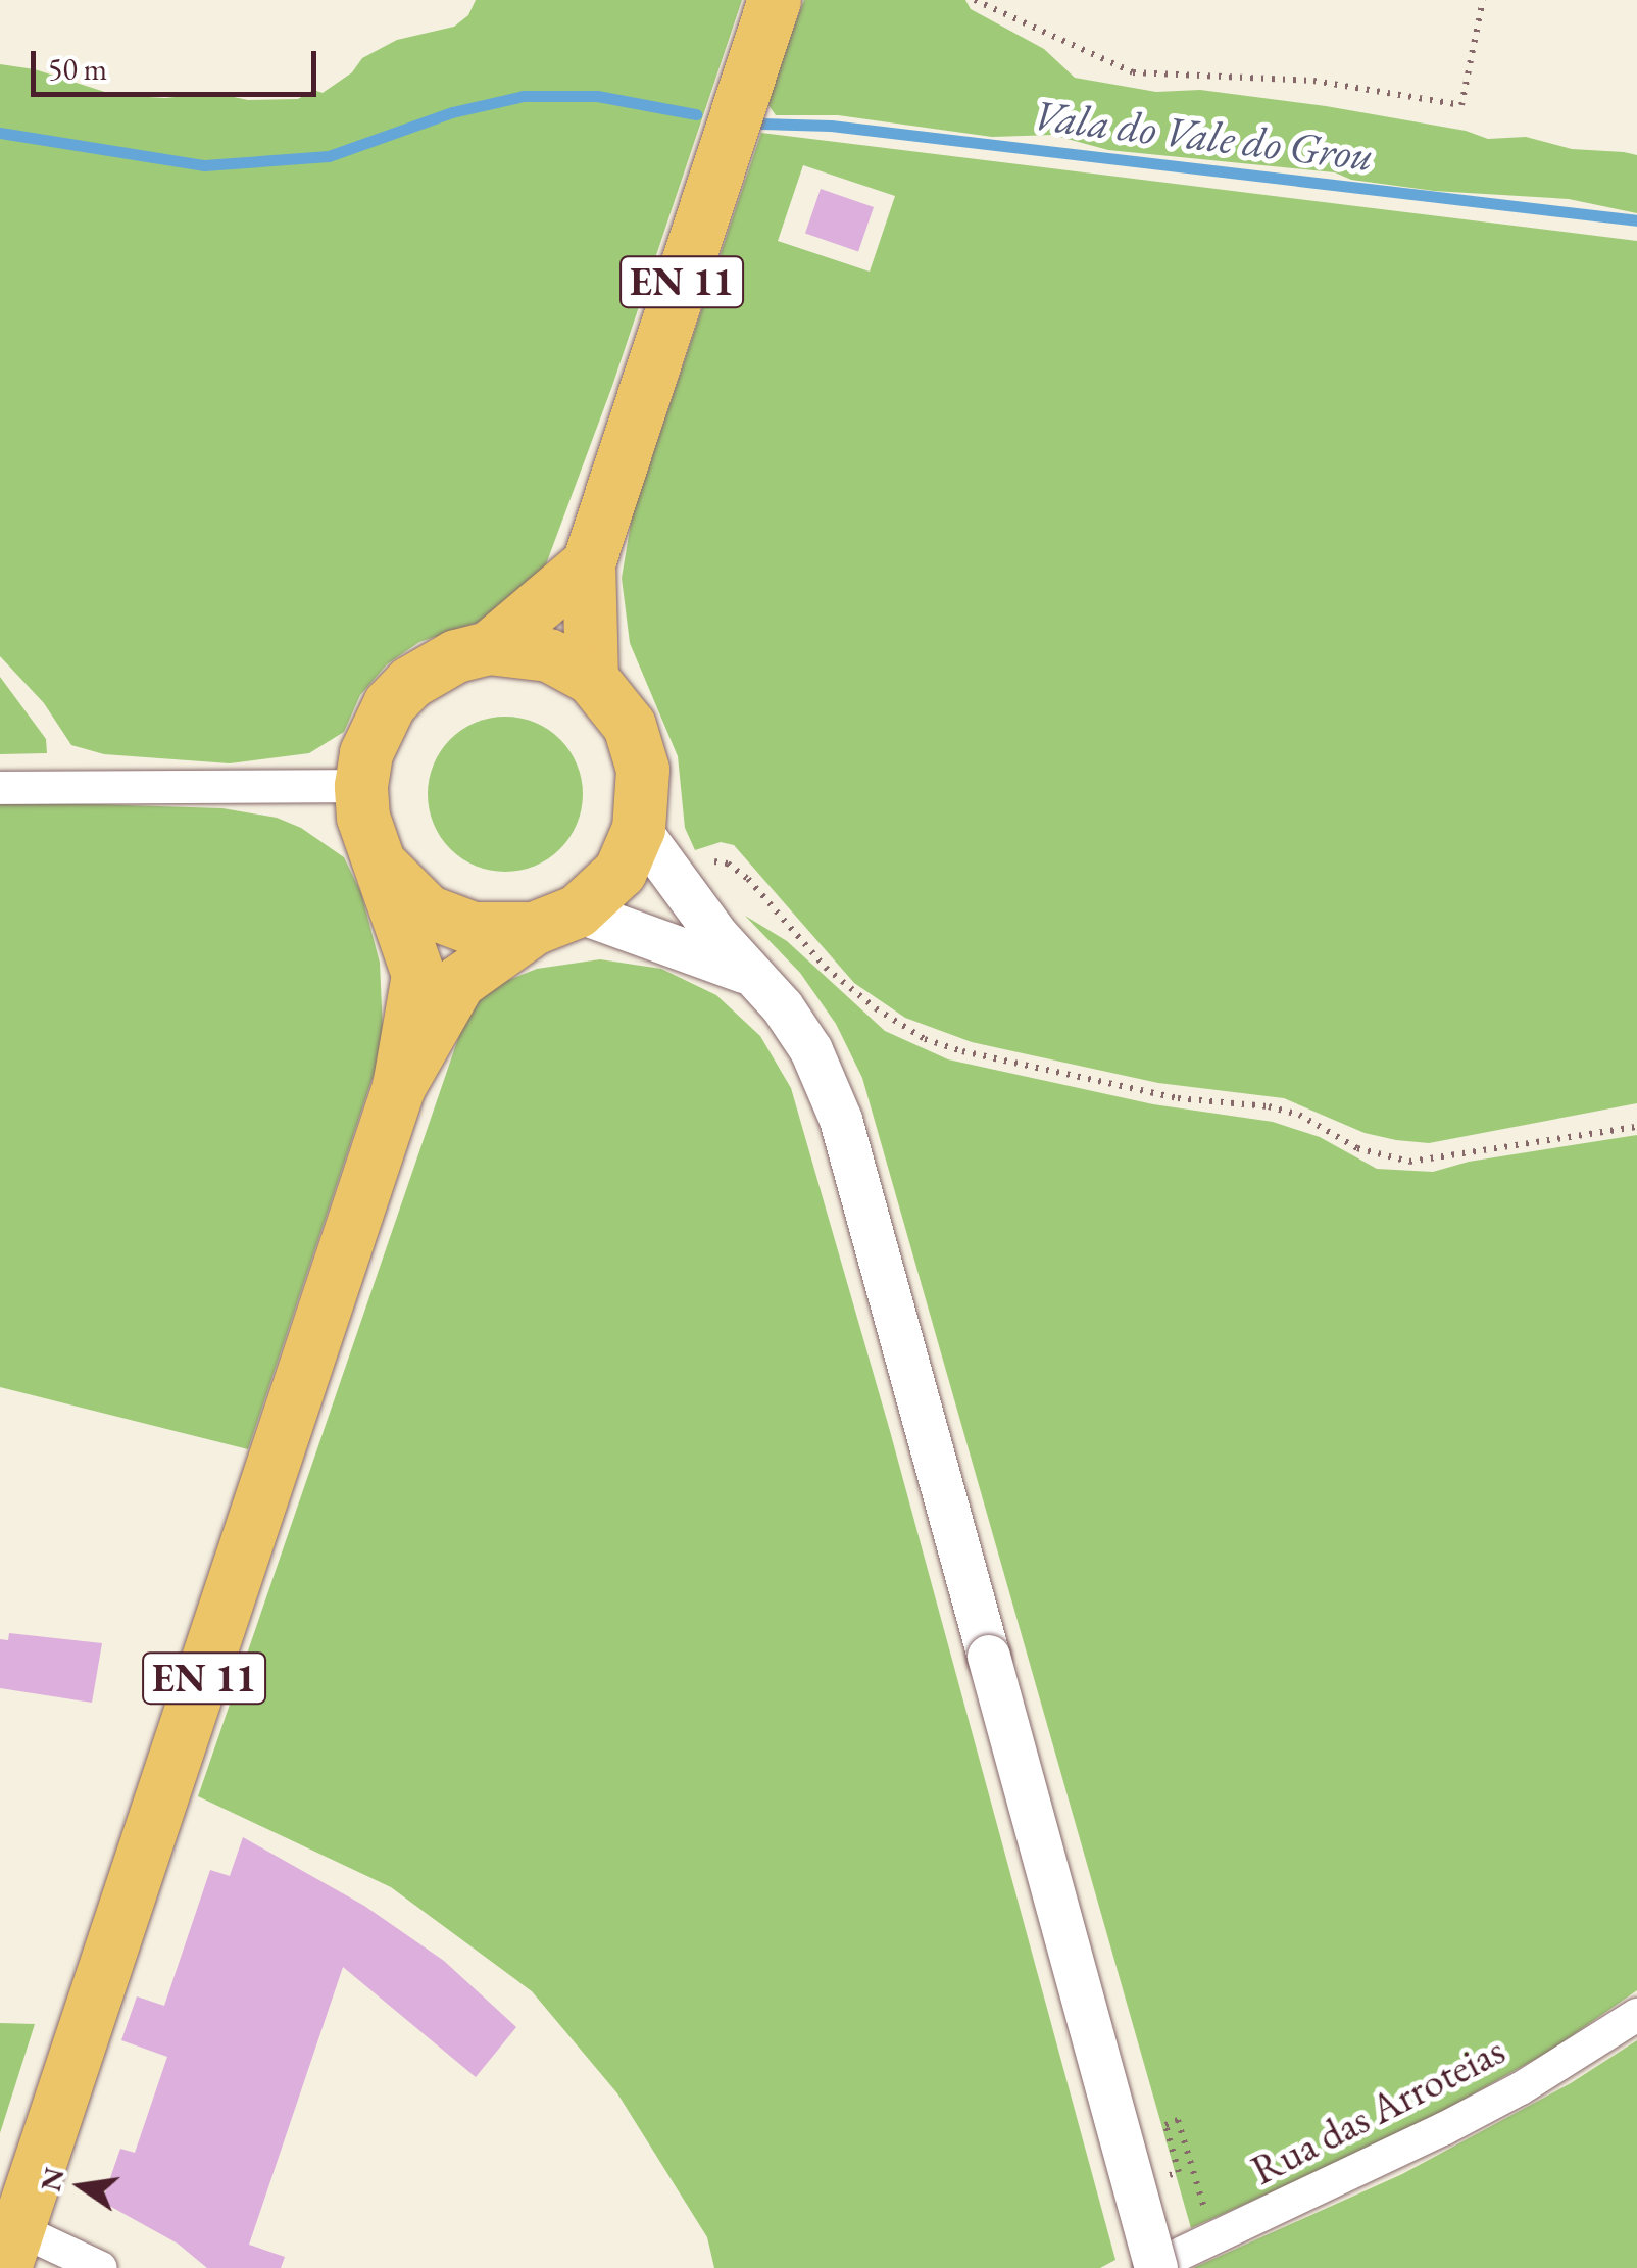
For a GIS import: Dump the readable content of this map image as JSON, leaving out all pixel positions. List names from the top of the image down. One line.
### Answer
{"streets":{"main road":["EN 11"],"street":["Rua das Arroteias"]},"water":["Vala do Vale do Grou"],"scale_bar":"50 m","north":"left"}
